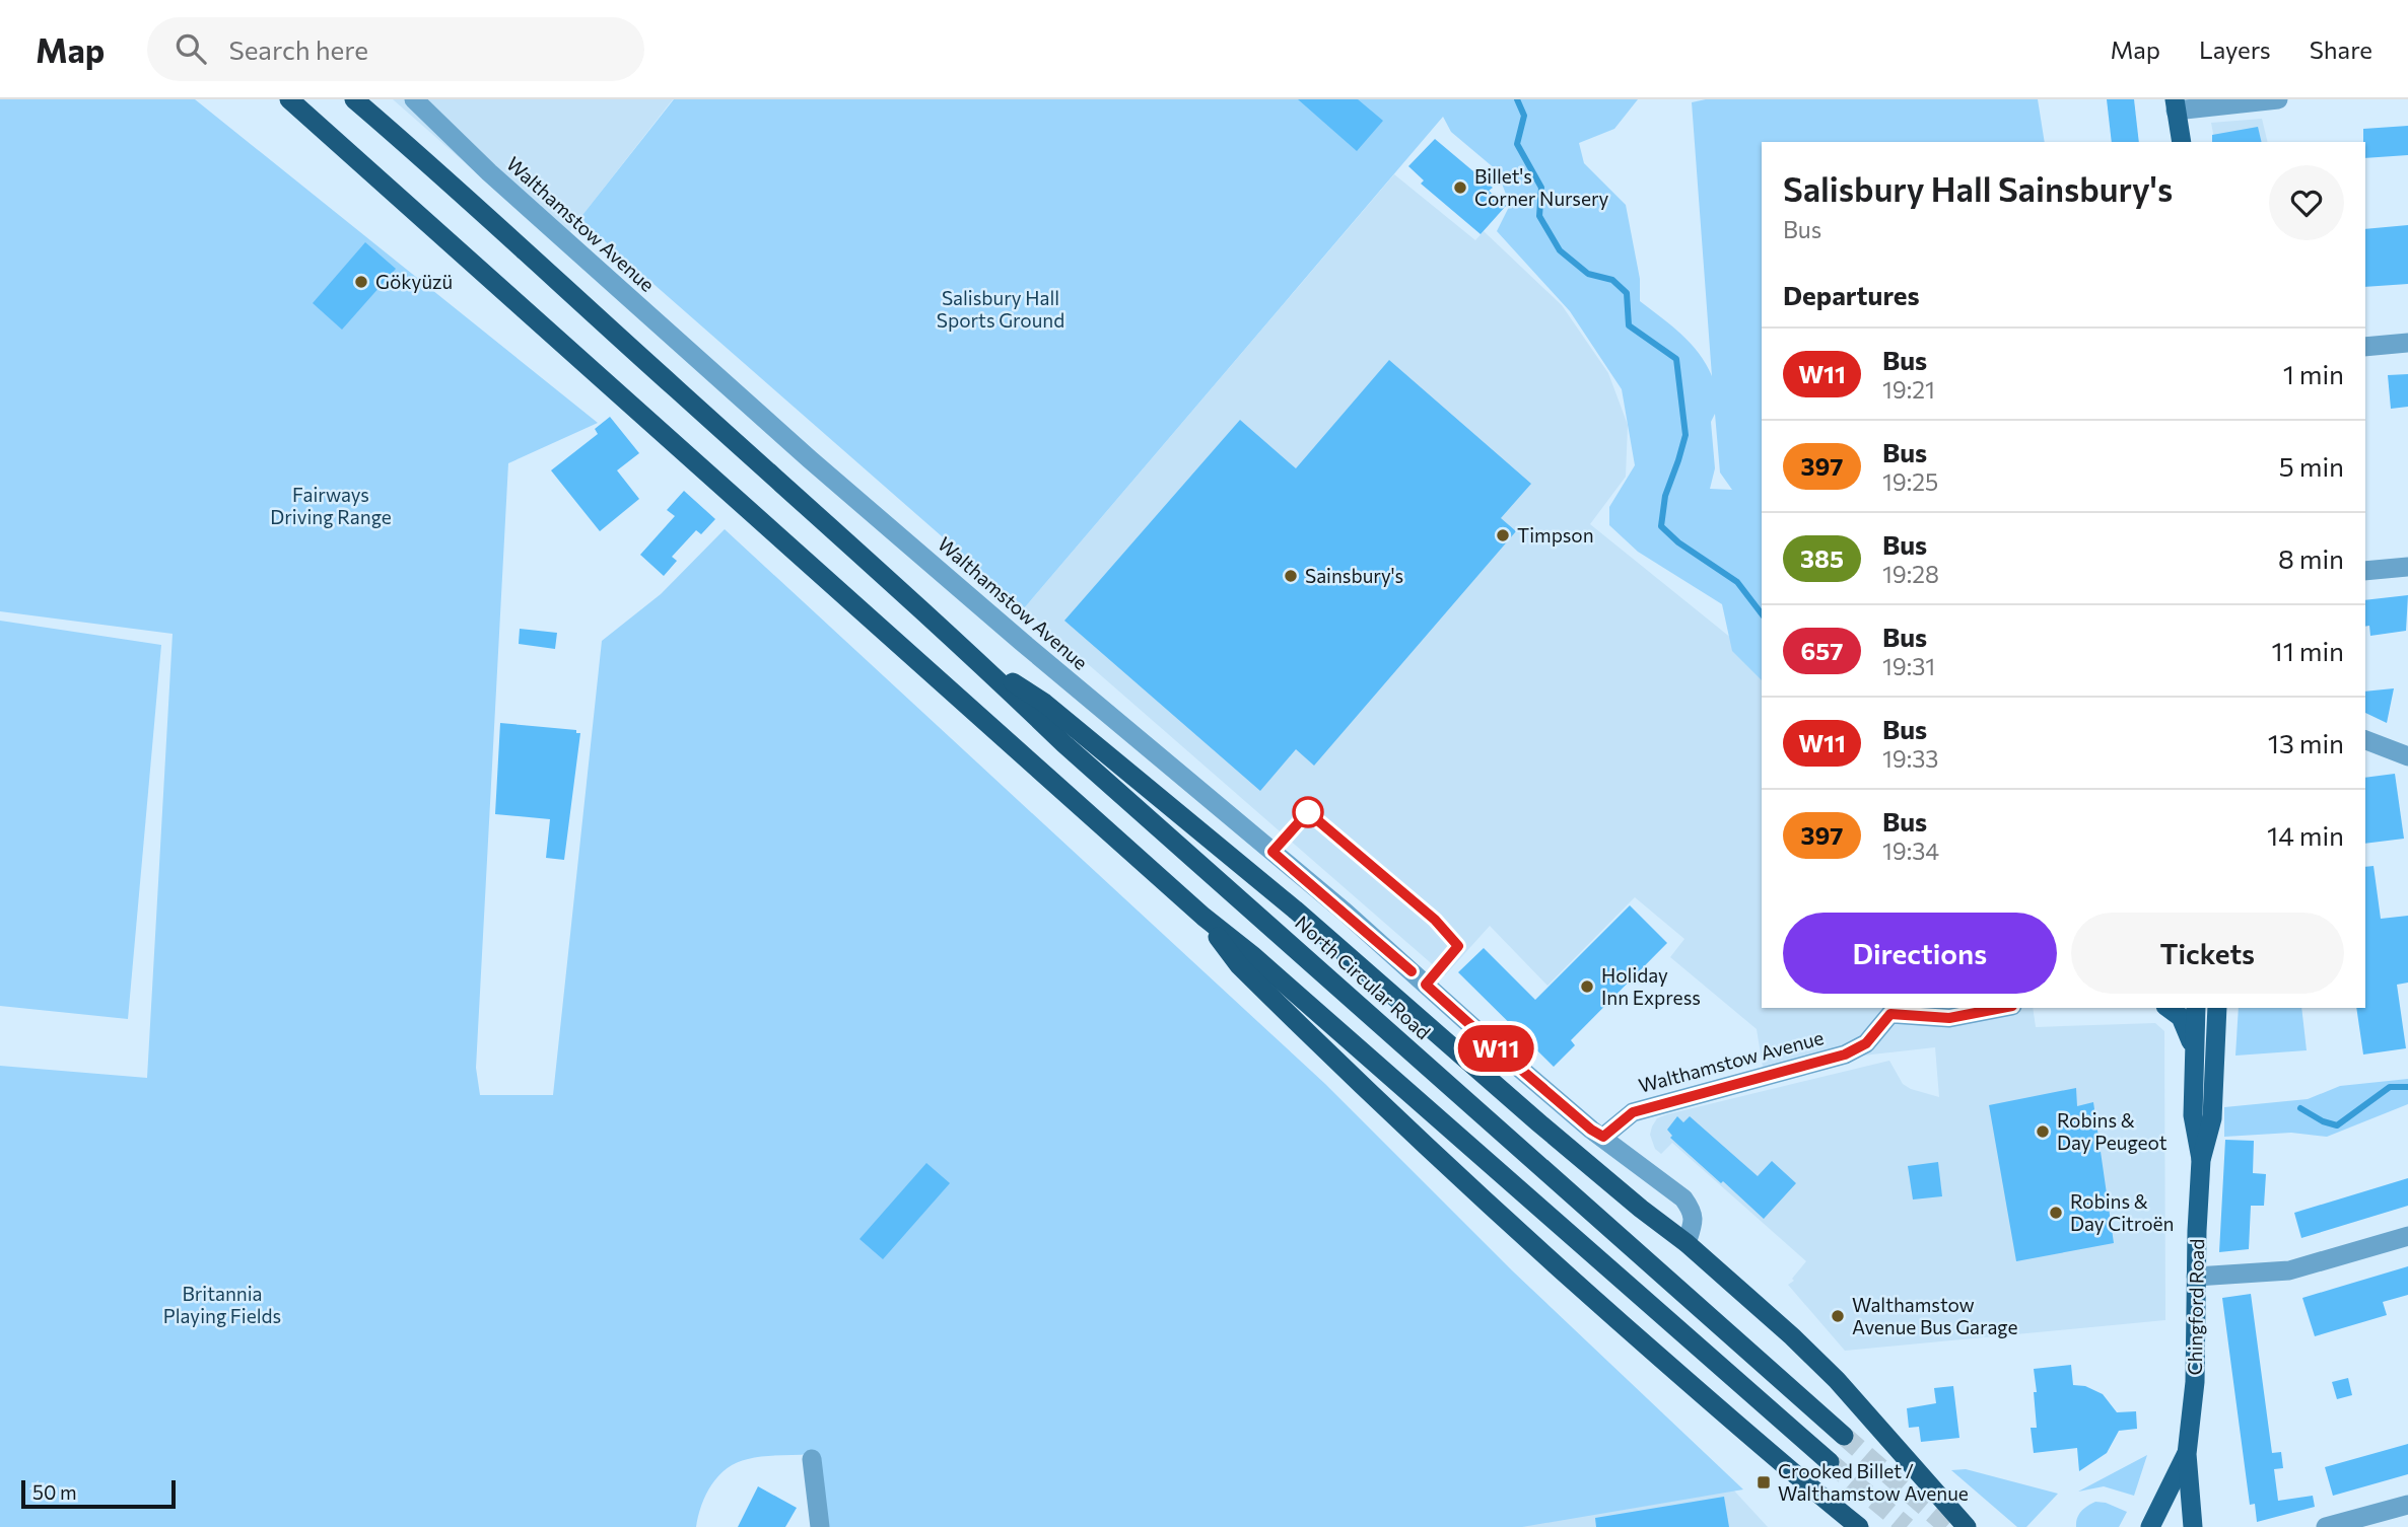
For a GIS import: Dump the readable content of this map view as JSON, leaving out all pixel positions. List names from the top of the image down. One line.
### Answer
{"streets":{"highway":["North Circular Road"],"main road":["Chingford Road"],"street":["Walthamstow Avenue"]},"parks":["Salisbury Hall Sports Ground","Fairways Driving Range","Britannia Playing Fields"],"places":{"other":["Billet's Corner Nursery","Gökyüzü","Timpson","Sainsbury's","Holiday Inn Express","Robins & Day Peugeot","Robins & Day Citroën","Walthamstow Avenue Bus Garage"],"transit":["Crooked Billet / Walthamstow Avenue"]},"lines":["bus line W11"],"scale_bar":"50 m","page":{"header":"Map","search":"Search here","nav":["Map","Layers","Share"],"on_map":"W11","heading":[["Salisbury Hall Sainsbury's","Bus"],"Departures"],"list":[{"mark":"W11","name":"Bus","note":"19:21","value":"1 min"},{"mark":"397","name":"Bus","note":"19:25","value":"5 min"},{"mark":"385","name":"Bus","note":"19:28","value":"8 min"},{"mark":"657","name":"Bus","note":"19:31","value":"11 min"},{"mark":"W11","name":"Bus","note":"19:33","value":"13 min"},{"mark":"397","name":"Bus","note":"19:34","value":"14 min"}],"buttons":["Directions","Tickets"],"scale":"50 m"}}
